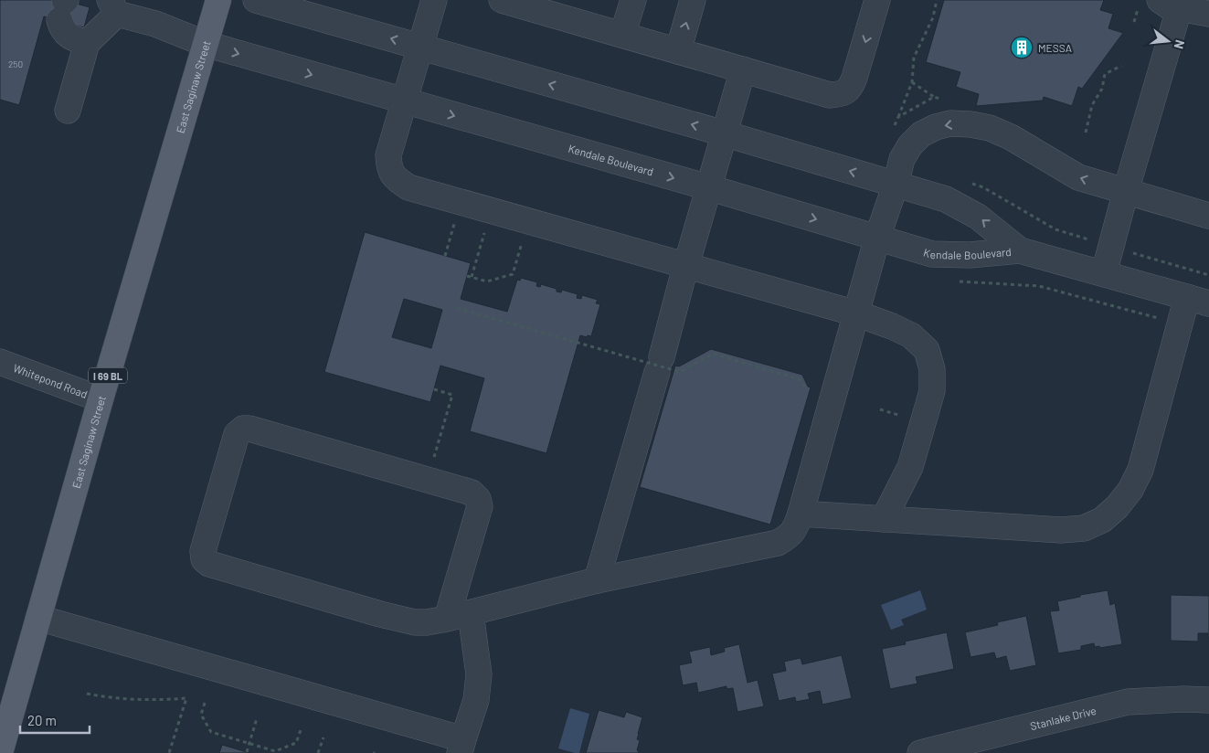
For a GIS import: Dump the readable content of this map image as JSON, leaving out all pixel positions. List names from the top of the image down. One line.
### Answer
{"streets":{"main road":["East Saginaw Street","I 69 BL"],"street":["Kendale Boulevard","Whitepond Road","Stanlake Drive"]},"crossings":[["East Saginaw Street","Kendale Boulevard"],["East Saginaw Street","Whitepond Road"]],"places":{"building":["MESSA"]},"house_numbers":["250"],"scale_bar":"20 m","north":"right"}
